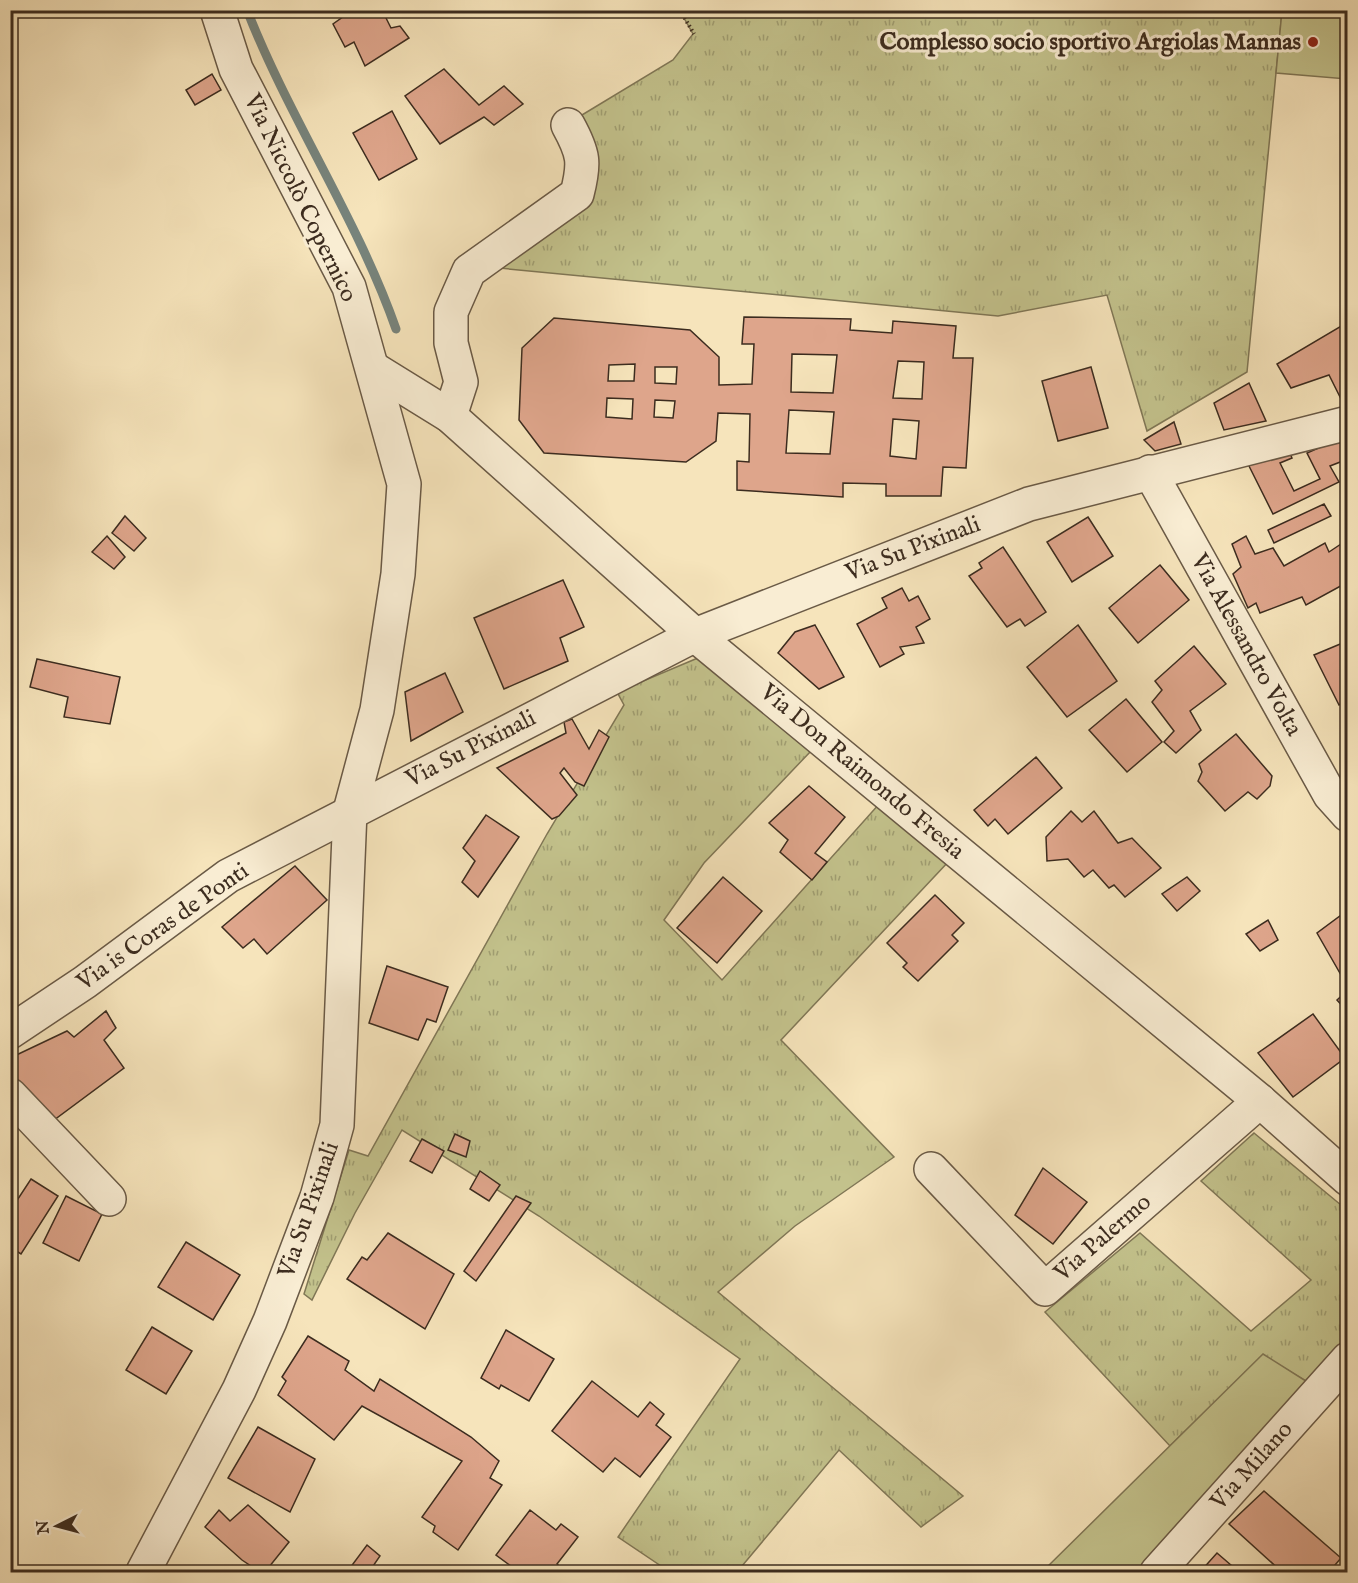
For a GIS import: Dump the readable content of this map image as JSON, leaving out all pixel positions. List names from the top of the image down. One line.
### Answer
{"streets":{"street":["Via Niccolò Copernico","Via Su Pixinali","Via Alessandro Volta","Via Don Raimondo Fresia","Via is Coras de Ponti","Via Palermo","Via Milano"]},"crossings":[["Via Niccolò Copernico","Via Su Pixinali"],["Via Niccolò Copernico","Via Don Raimondo Fresia"],["Via Niccolò Copernico","Via is Coras de Ponti"],["Via Su Pixinali","Via Alessandro Volta"],["Via Su Pixinali","Via Don Raimondo Fresia"],["Via Su Pixinali","Via is Coras de Ponti"],["Via Don Raimondo Fresia","Via Palermo"]],"places":["Complesso socio sportivo Argiolas Mannas"],"north":"left"}
